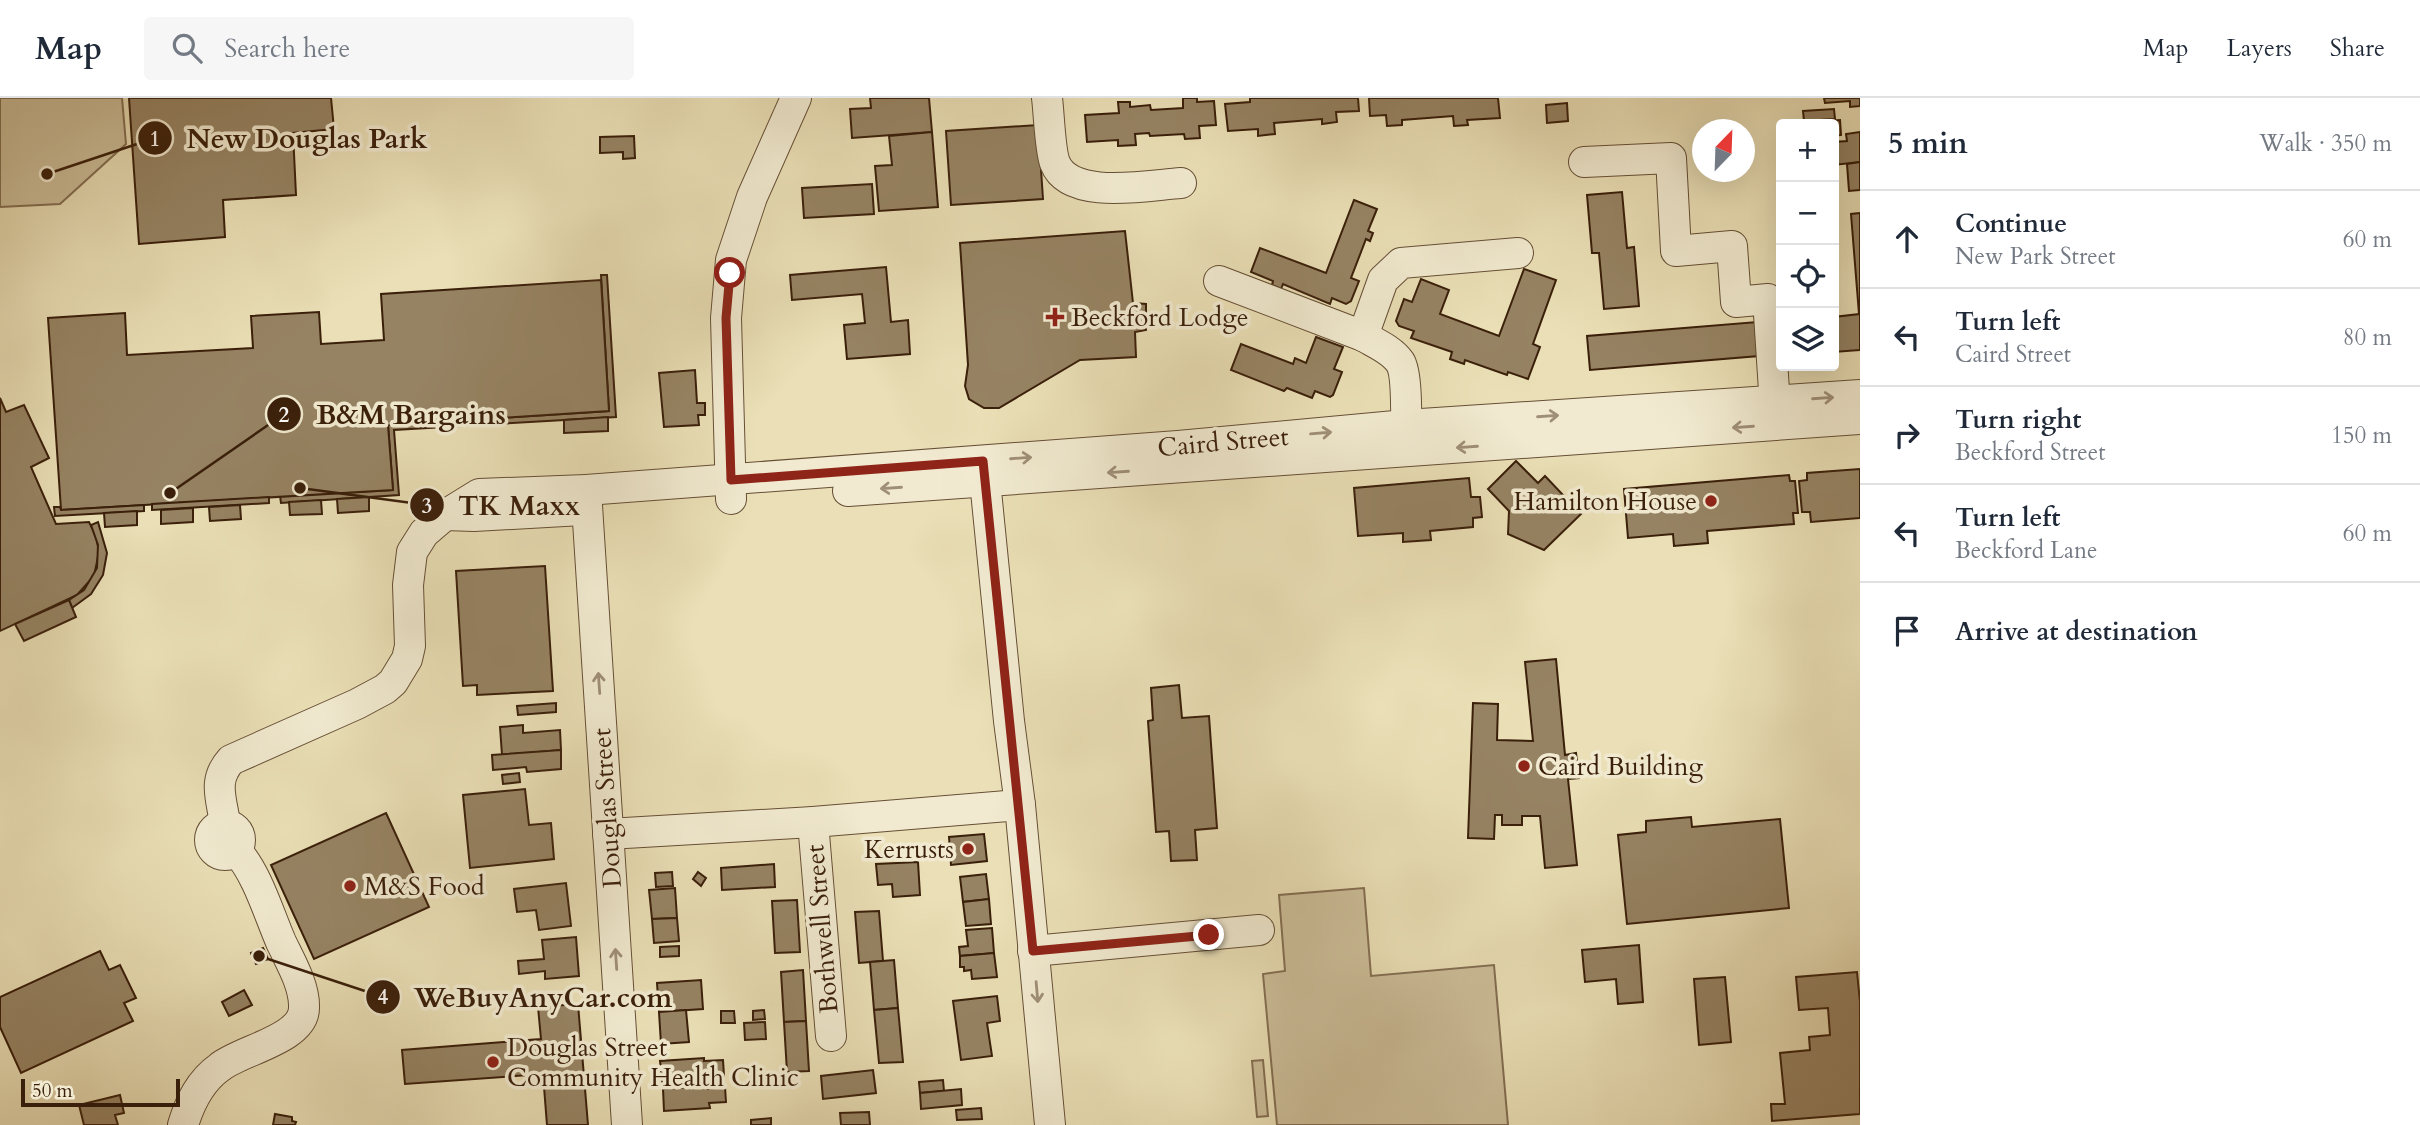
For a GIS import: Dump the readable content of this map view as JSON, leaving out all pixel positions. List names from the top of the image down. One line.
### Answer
{"streets":{"street":["Caird Street","Douglas Street","Bothwell Street"]},"crossings":[["Caird Street","Douglas Street"],["Douglas Street","Bothwell Street"]],"one_way":["Douglas Street"],"places":{"other":["New Douglas Park","TK Maxx","B&M Bargains","Hamilton House","Caird Building","Kerrusts","M&S Food","WeBuyAnyCar.com","Douglas Street Community Health Clinic"],"health":["Beckford Lodge"]},"scale_bar":"50 m","north":"top right","page":{"header":"Map","search":"Search here","nav":["Map","Layers","Share"],"heading":["5 min","Walk · 350 m"],"map_buttons":["+","−"],"list":[["Continue","New Park Street","60 m"],["Turn left","Caird Street","80 m"],["Turn right","Beckford Street","150 m"],["Turn left","Beckford Lane","60 m"],"Arrive at destination"],"scale":"50 m"}}
